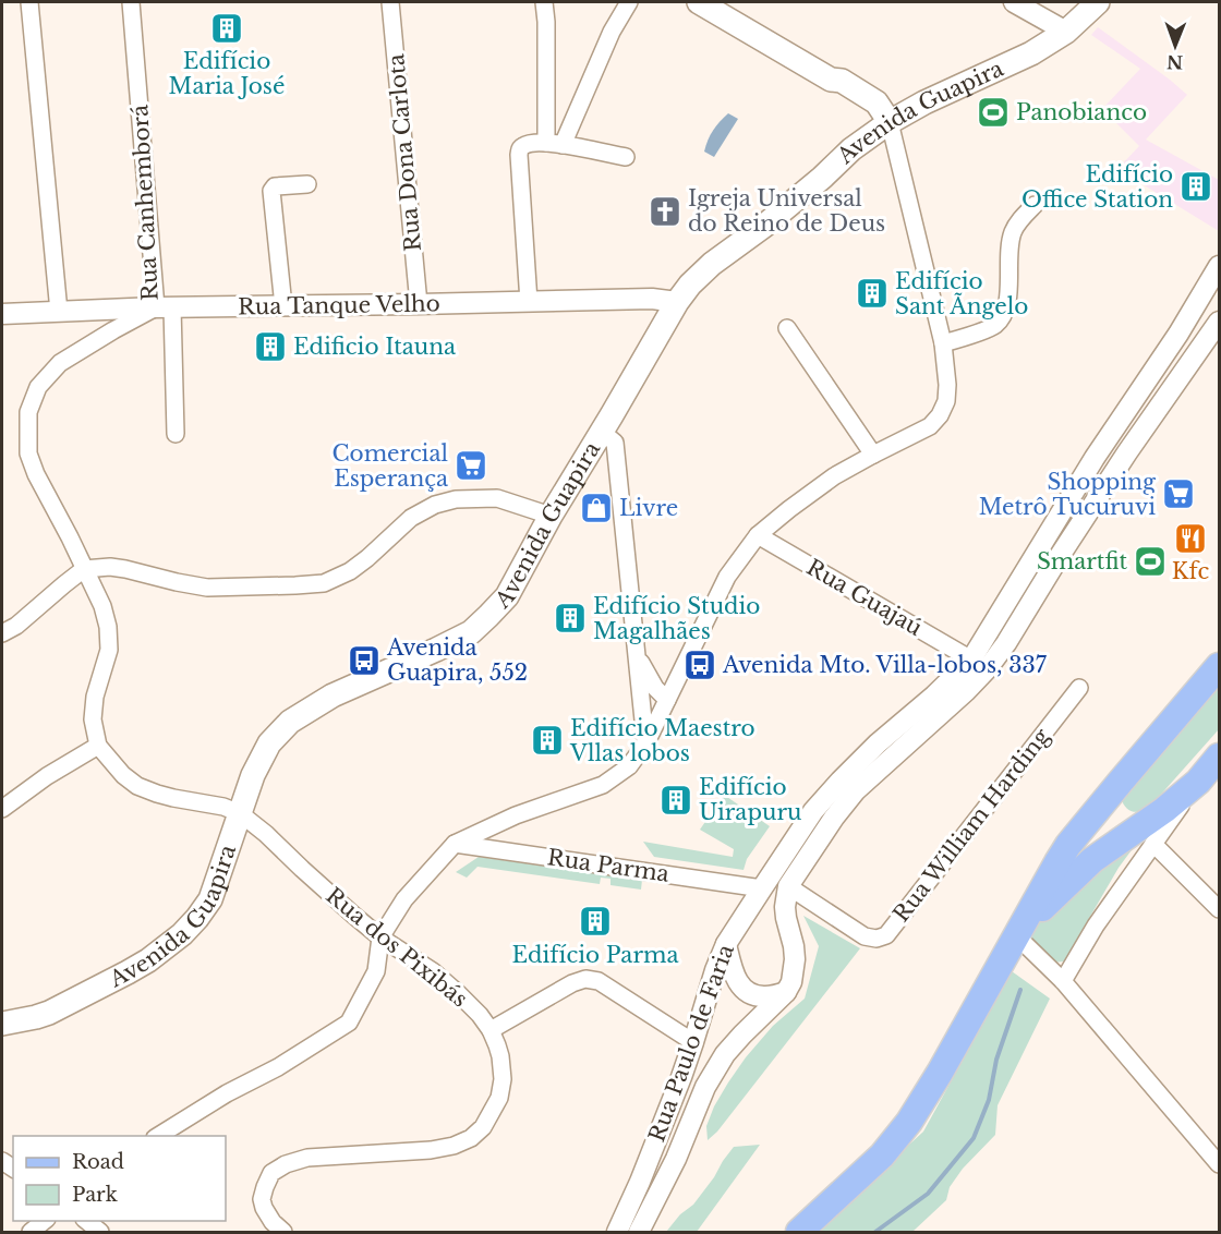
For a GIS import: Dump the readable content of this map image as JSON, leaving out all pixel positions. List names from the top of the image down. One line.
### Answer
{"streets":{"main road":["Avenida Guapira"],"street":["Rua Dona Carlota","Rua Canhemborá","Rua Tanque Velho","Rua Guajaú","Rua William Harding","Rua Parma","Rua dos Pixibás","Rua Paulo de Faria"]},"crossings":[["Avenida Guapira","Rua Tanque Velho"],["Avenida Guapira","Rua dos Pixibás"],["Rua Dona Carlota","Rua Tanque Velho"],["Rua Canhemborá","Rua Tanque Velho"],["Rua Guajaú","Rua Paulo de Faria"],["Rua Parma","Rua Paulo de Faria"]],"places":{"building":["Edifício Maria José","Edifício Office Station","Edifício Sant Ãngelo","Edificio Itauna","Edifício Studio Magalhães","Edifício Maestro Vllas lobos","Edifício Uirapuru","Edifício Parma"],"sports":["Panobianco","Smartfit"],"church":["Igreja Universal do Reino de Deus"],"supermarket":["Comercial Esperança","Shopping Metrô Tucuruvi"],"shop":["Livre"],"restaurant":["Kfc"],"bus stop":["Avenida Guapira, 552","Avenida Mto. Villa-lobos, 337"]},"legend":["Road","Park"],"north":"bottom"}
